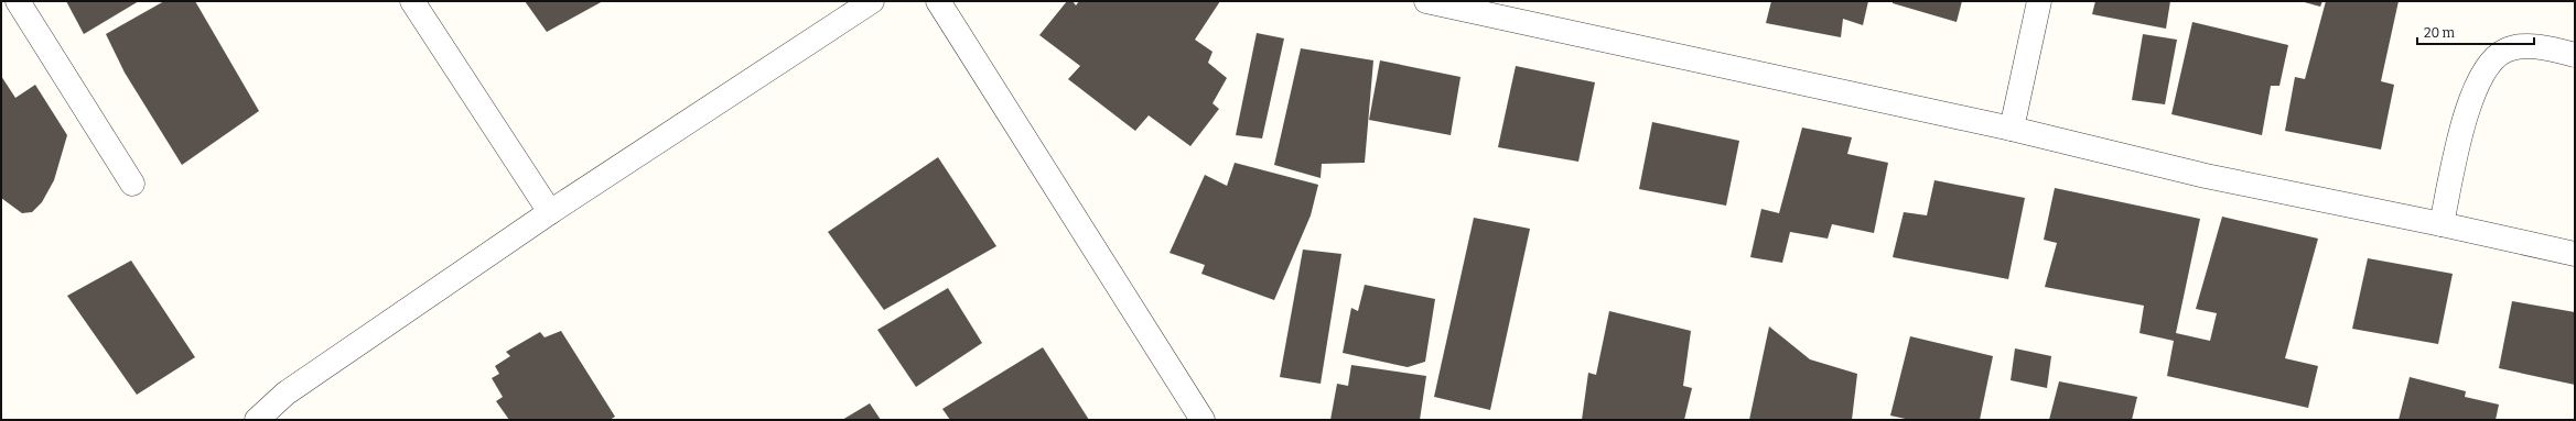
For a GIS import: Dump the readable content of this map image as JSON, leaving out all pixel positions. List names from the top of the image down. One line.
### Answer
{"scale_bar":"20 m"}
